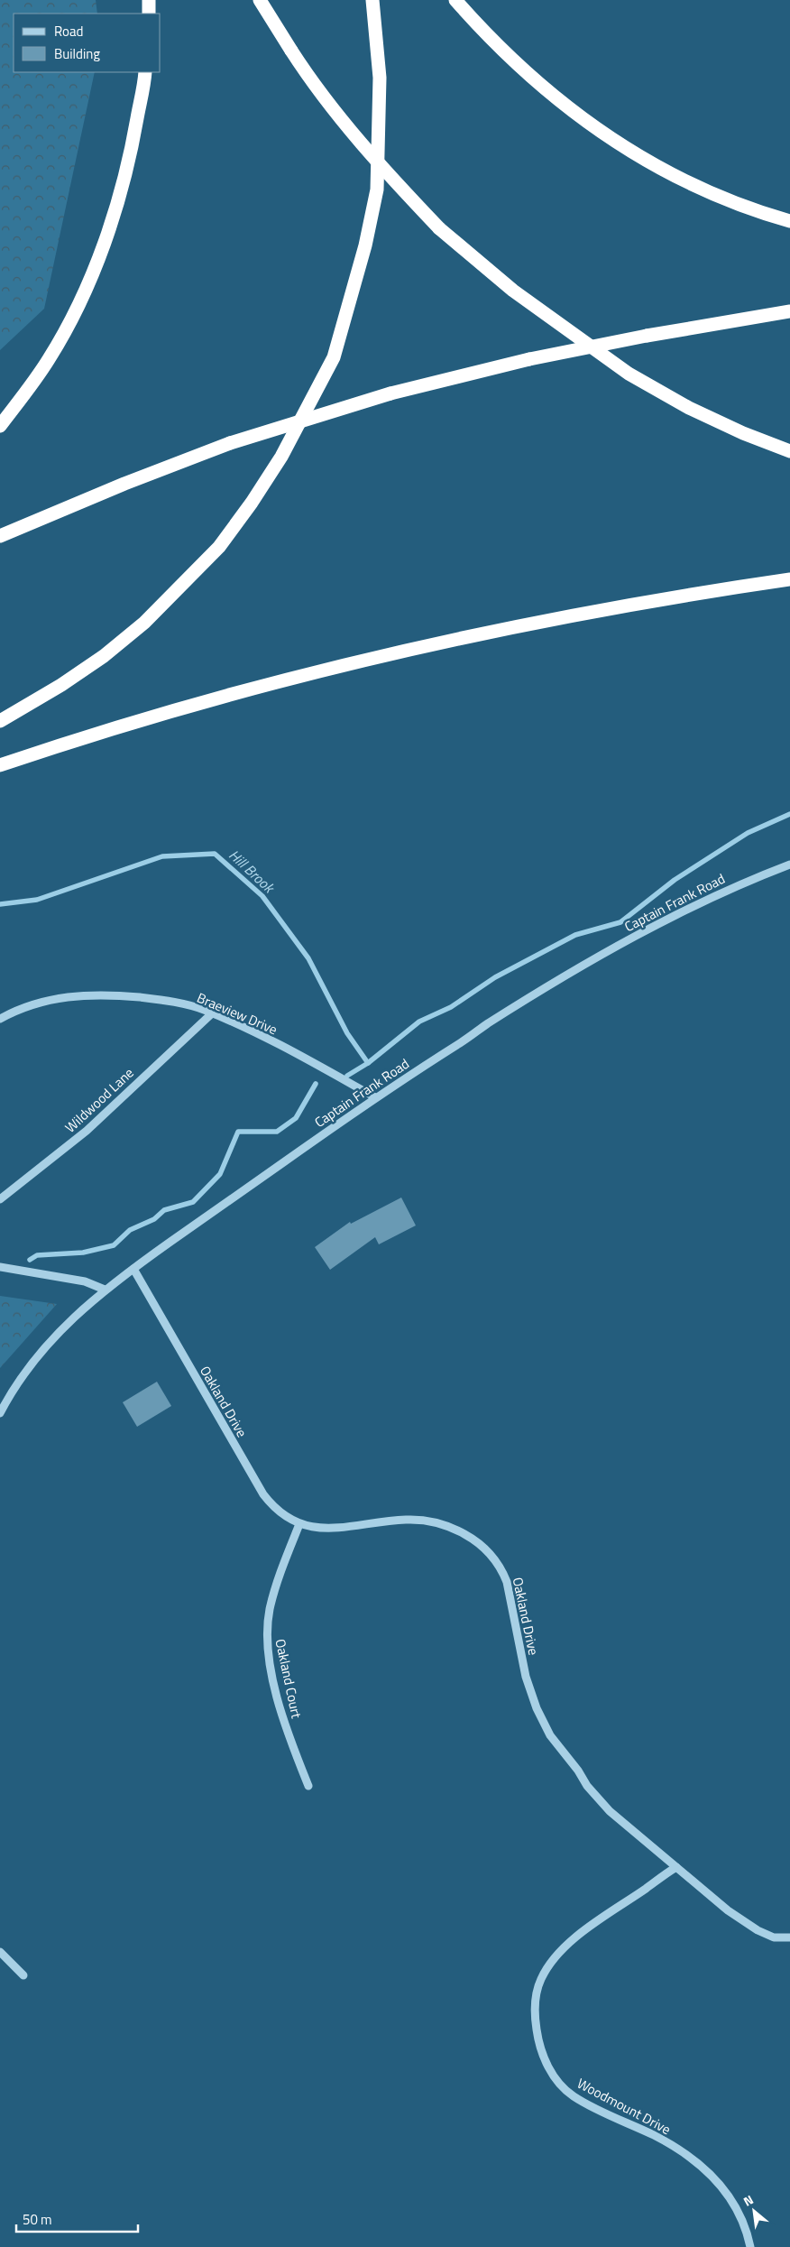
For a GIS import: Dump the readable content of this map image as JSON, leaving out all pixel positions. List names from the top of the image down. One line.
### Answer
{"streets":{"street":["Captain Frank Road","Braeview Drive","Wildwood Lane","Oakland Drive","Oakland Court","Woodmount Drive"]},"crossings":[["Captain Frank Road","Braeview Drive"],["Captain Frank Road","Oakland Drive"],["Braeview Drive","Wildwood Lane"],["Oakland Drive","Oakland Court"],["Oakland Drive","Woodmount Drive"]],"water":["Hill Brook"],"legend":["Road","Building"],"scale_bar":"50 m","north":"top left"}
